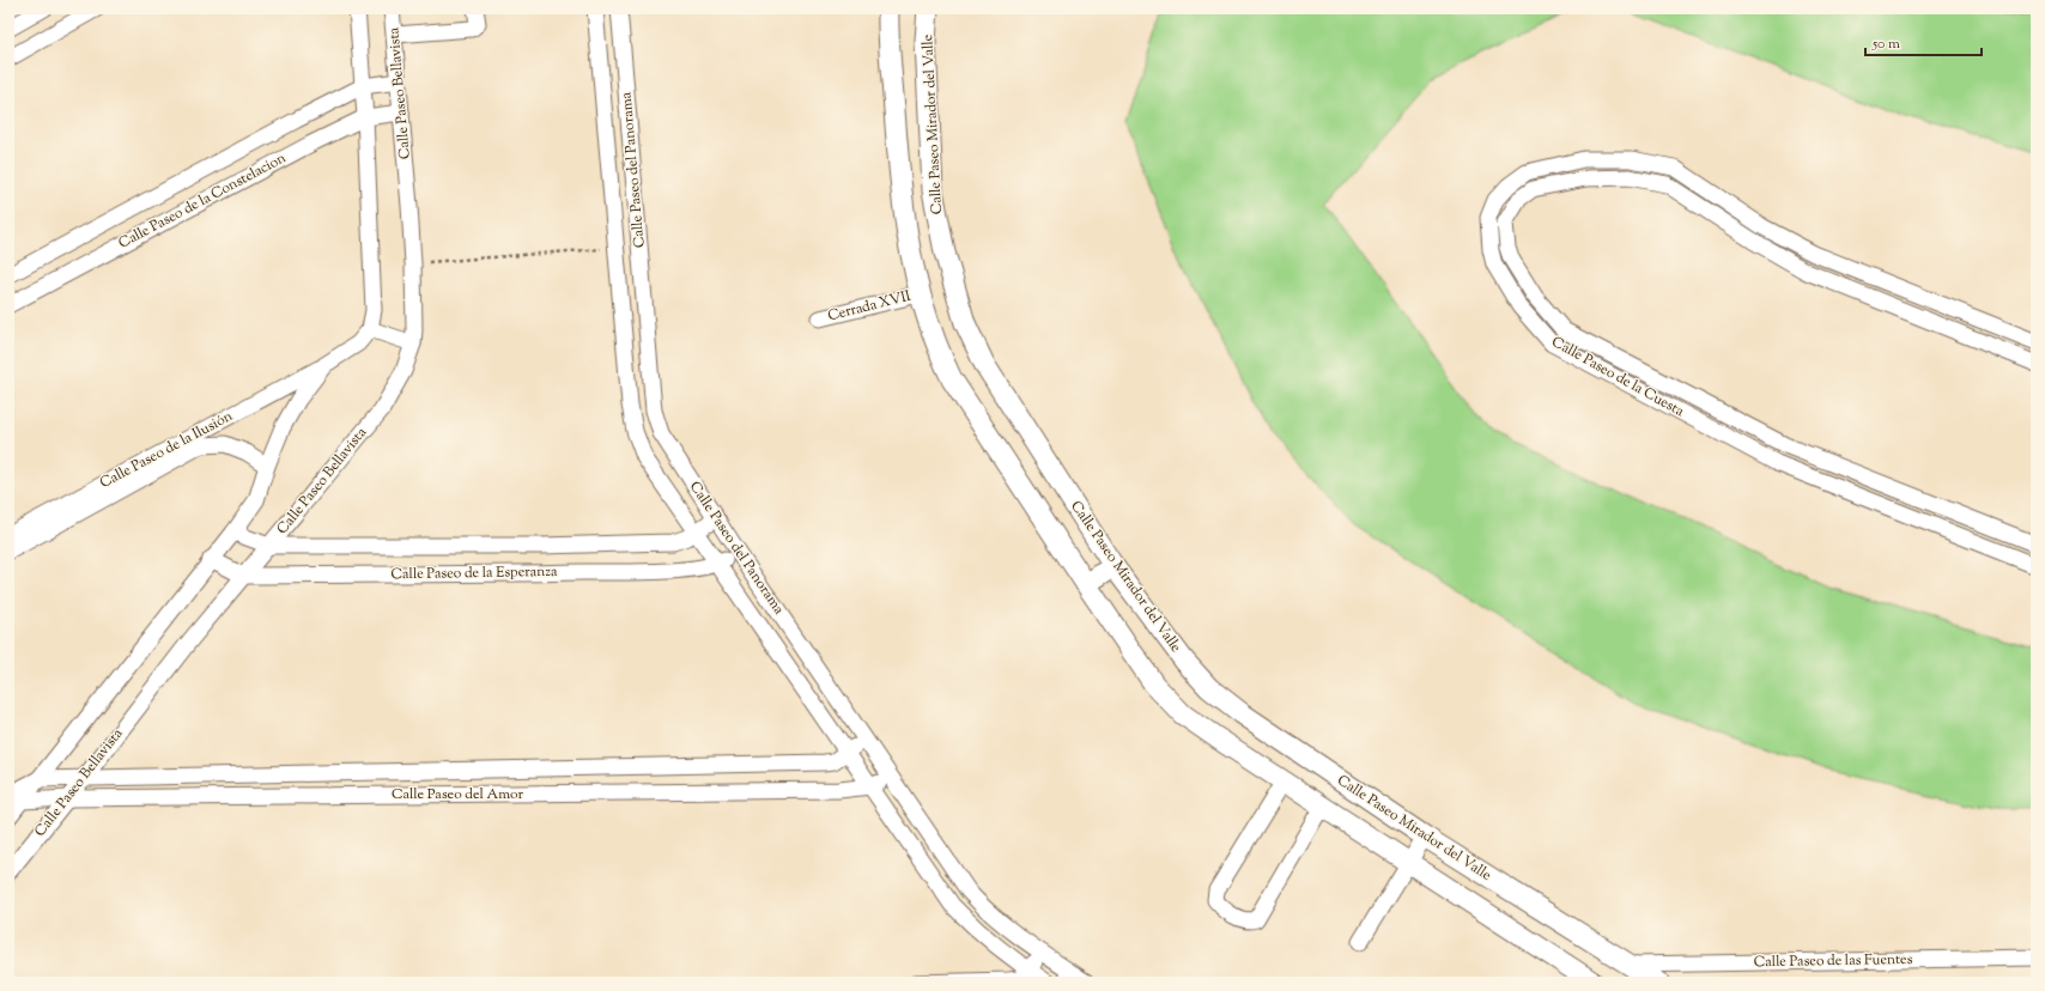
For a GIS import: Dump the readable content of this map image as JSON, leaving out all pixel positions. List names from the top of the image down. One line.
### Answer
{"streets":{"street":["Calle Paseo Bellavista","Calle Paseo Mirador del Valle","Calle Paseo del Panorama","Calle Paseo de la Constelacion","Cerrada XVII","Calle Paseo de la Cuesta","Calle Paseo de la Ilusión","Calle Paseo de la Esperanza","Calle Paseo del Amor","Calle Paseo de las Fuentes"]},"crossings":[["Calle Paseo Bellavista","Calle Paseo de la Constelacion"],["Calle Paseo Bellavista","Calle Paseo de la Esperanza"],["Calle Paseo Bellavista","Calle Paseo del Amor"],["Calle Paseo Mirador del Valle","Calle Paseo de las Fuentes"],["Calle Paseo del Panorama","Calle Paseo de la Esperanza"],["Calle Paseo del Panorama","Calle Paseo del Amor"]],"scale_bar":"50 m"}
